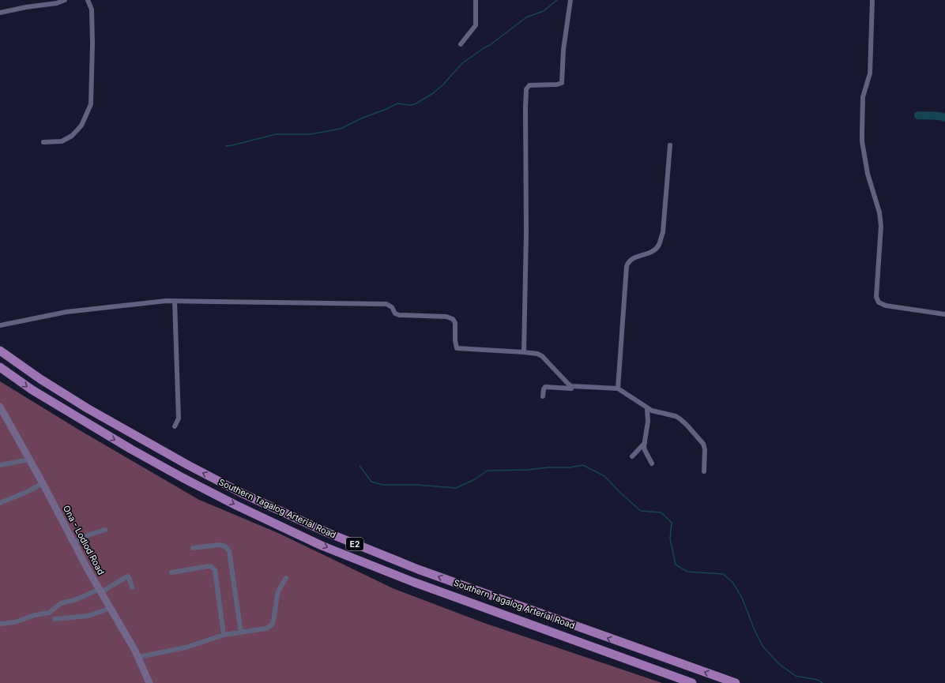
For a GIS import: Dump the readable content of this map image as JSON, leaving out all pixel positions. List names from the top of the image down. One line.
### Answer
{"streets":{"highway":["Southern Tagalog Arterial Road","E2"],"main road":["Ona - Lodlod Road"]}}
